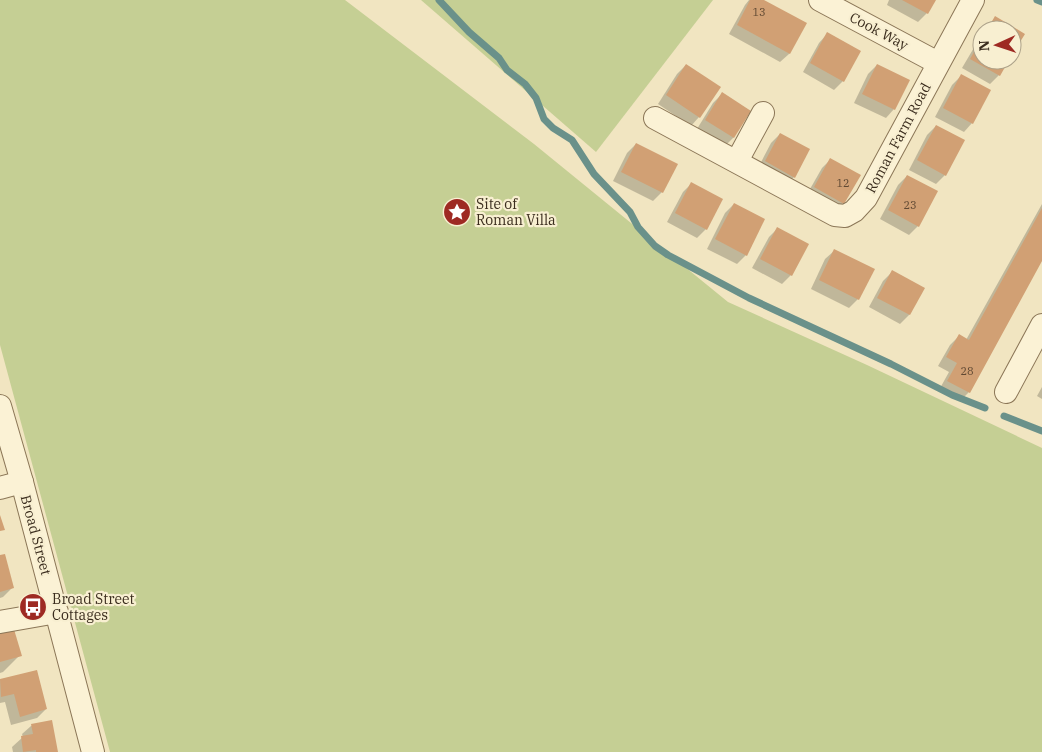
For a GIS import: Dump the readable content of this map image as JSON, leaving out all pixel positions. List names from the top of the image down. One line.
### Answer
{"streets":{"street":["Cook Way","Roman Farm Road","Broad Street"]},"crossings":[["Cook Way","Roman Farm Road"]],"places":{"place":["Site of Roman Villa"],"bus stop":["Broad Street Cottages"]},"house_numbers":["13","12","23","28"],"north":"left"}
